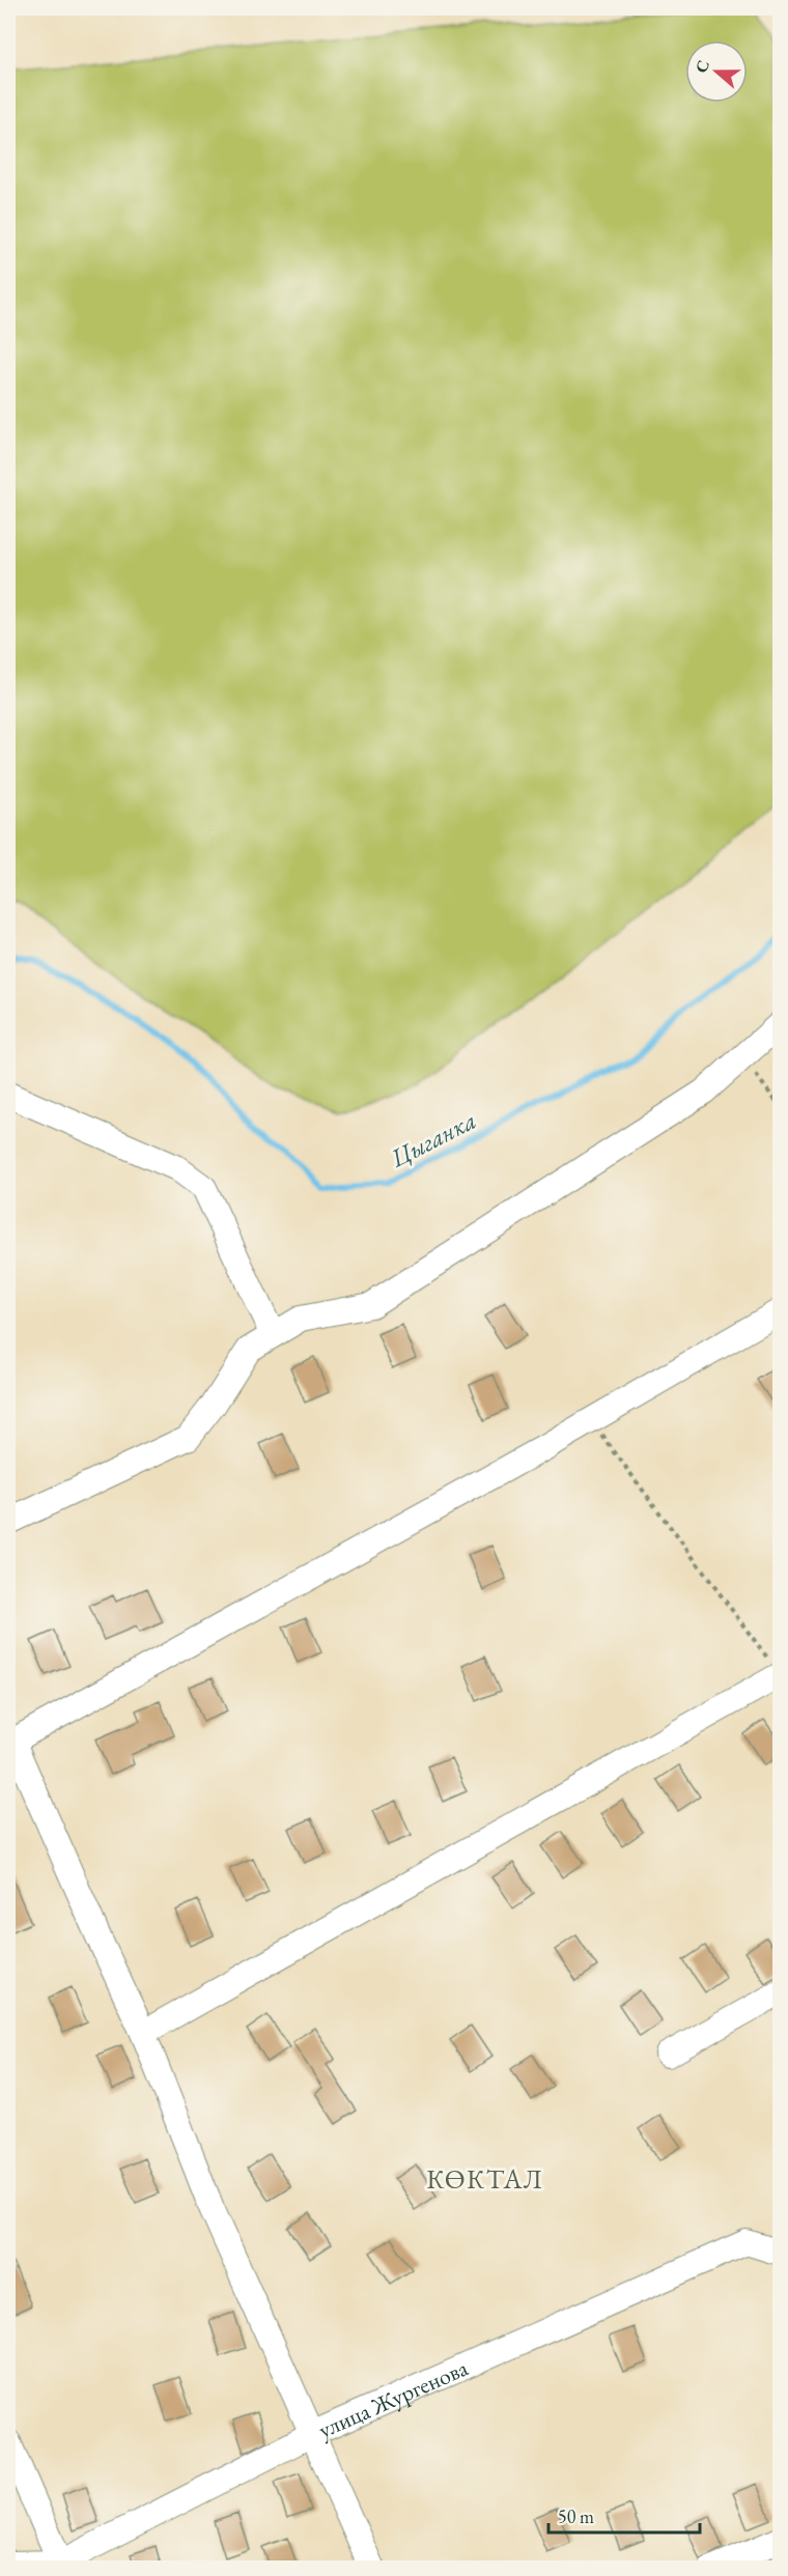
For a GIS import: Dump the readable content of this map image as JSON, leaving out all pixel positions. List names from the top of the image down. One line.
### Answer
{"streets":{"street":["улица Жургенова"]},"districts":["КӨКТАЛ"],"water":["Цыганка"],"scale_bar":"50 m","north":"left"}
